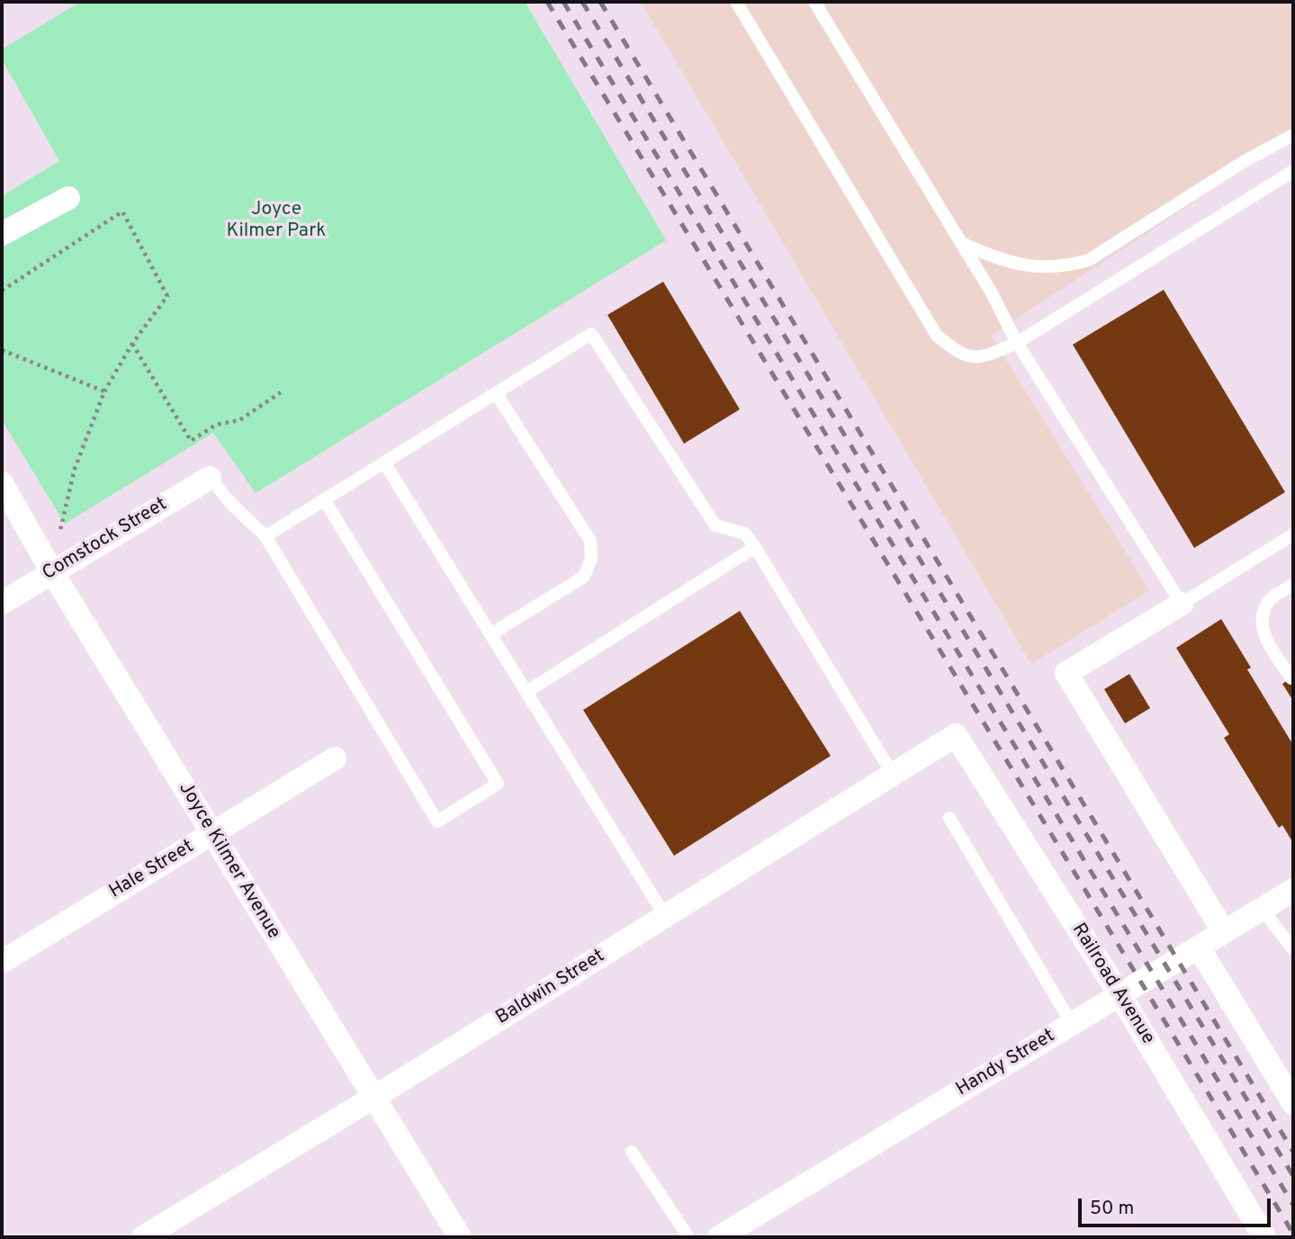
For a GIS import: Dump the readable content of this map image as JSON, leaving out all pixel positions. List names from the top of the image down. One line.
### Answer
{"streets":{"street":["Comstock Street","Joyce Kilmer Avenue","Hale Street","Railroad Avenue","Baldwin Street","Handy Street"]},"crossings":[["Comstock Street","Joyce Kilmer Avenue"],["Joyce Kilmer Avenue","Hale Street"],["Joyce Kilmer Avenue","Baldwin Street"],["Railroad Avenue","Baldwin Street"],["Railroad Avenue","Handy Street"]],"parks":["Joyce Kilmer Park"],"scale_bar":"50 m"}
